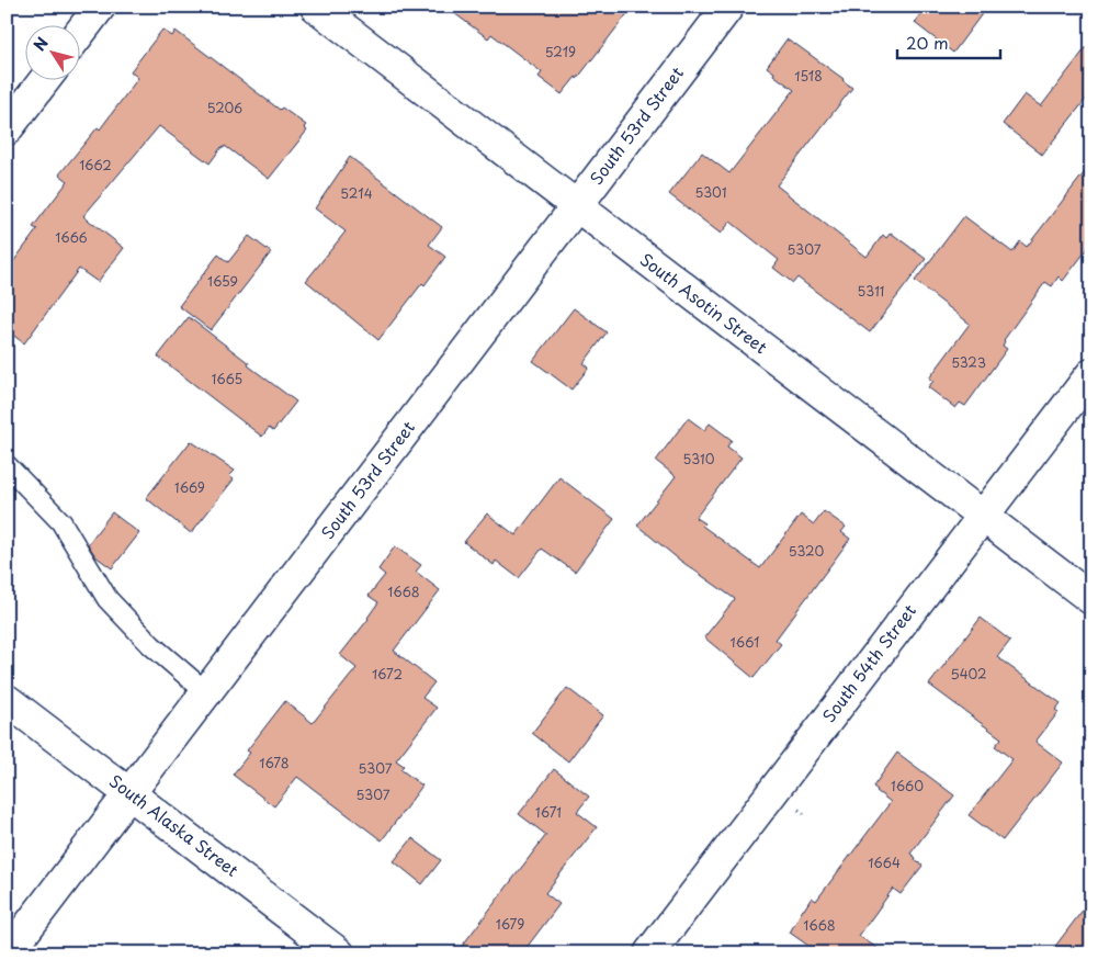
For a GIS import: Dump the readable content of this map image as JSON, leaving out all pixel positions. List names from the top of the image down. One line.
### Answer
{"streets":{"street":["South 53rd Street","South Asotin Street","South 54th Street","South Alaska Street"]},"crossings":[["South 53rd Street","South Asotin Street"],["South 53rd Street","South Alaska Street"],["South Asotin Street","South 54th Street"]],"house_numbers":["5219","1518","5206","1662","5301","5214","1666","5307","1659","5311","5323","1665","5310","1669","5320","1668","1661","1672","5402","1678","5307","1660","5307","1671","1664","1679","1668"],"scale_bar":"20 m","north":"top left"}
